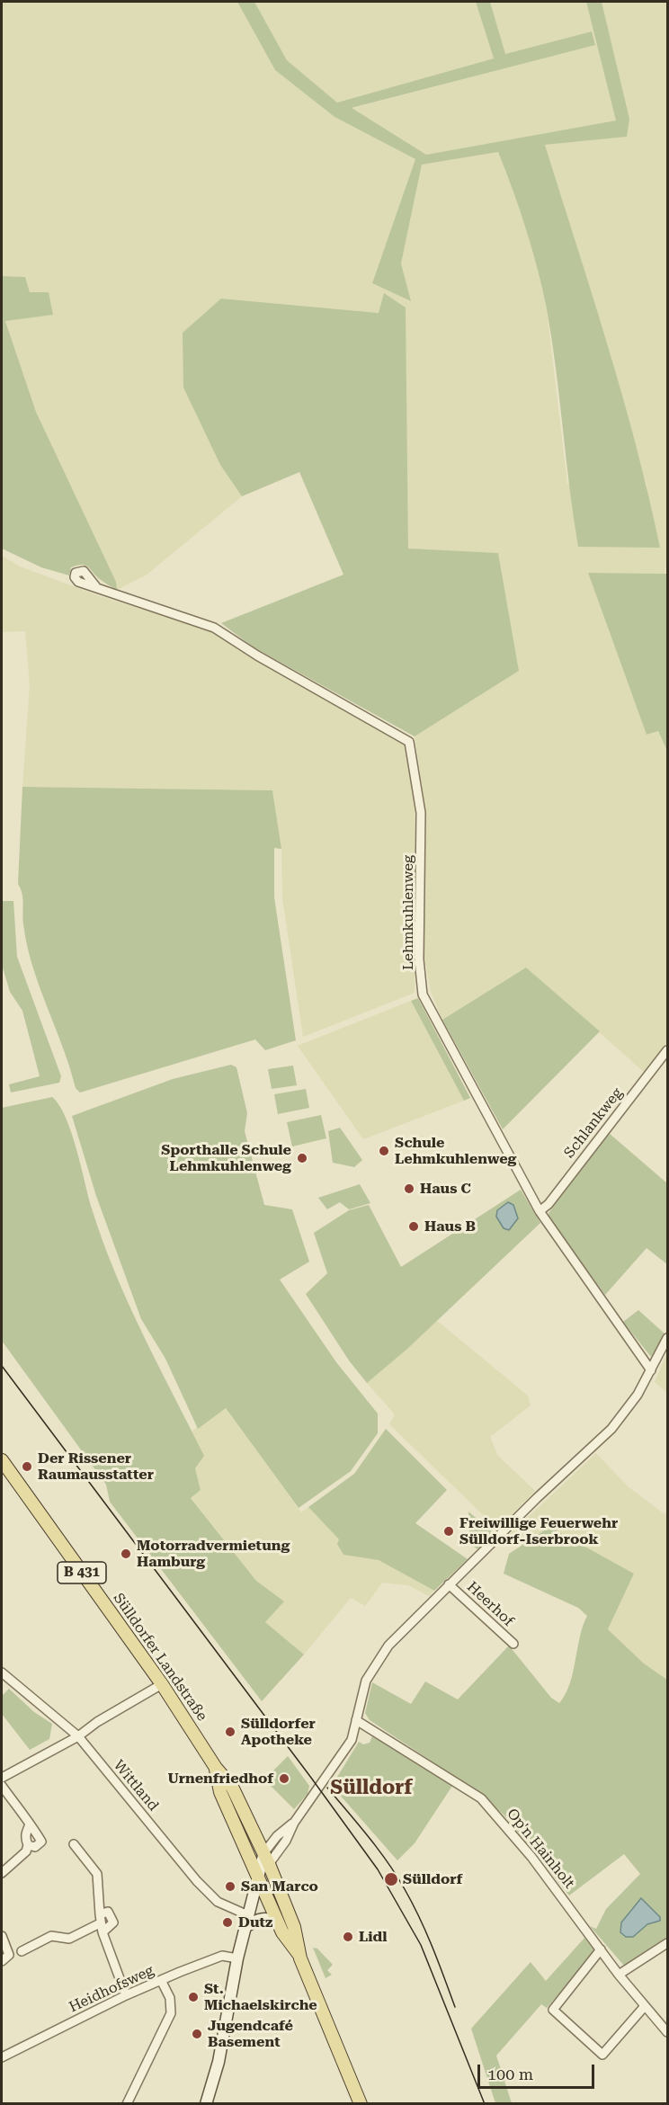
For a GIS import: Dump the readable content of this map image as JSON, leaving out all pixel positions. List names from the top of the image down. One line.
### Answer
{"streets":{"main road":["B 431","Sülldorfer Landstraße"],"street":["Lehmkuhlenweg","Schlankweg","Heerhof","Wittland","Op'n Hainholt","Heidhofsweg"]},"crossings":[["Lehmkuhlenweg","Schlankweg"]],"districts":["Sülldorf"],"places":["Schule Lehmkuhlenweg","Sporthalle Schule Lehmkuhlenweg","Haus C","Haus B","Der Rissener Raumausstatter","Freiwillige Feuerwehr Sülldorf-Iserbrook","Motorradvermietung Hamburg","Sülldorfer Apotheke","Urnenfriedhof","Sülldorf","San Marco","Dutz","Lidl","St. Michaelskirche","Jugendcafé Basement"],"scale_bar":"100 m"}
